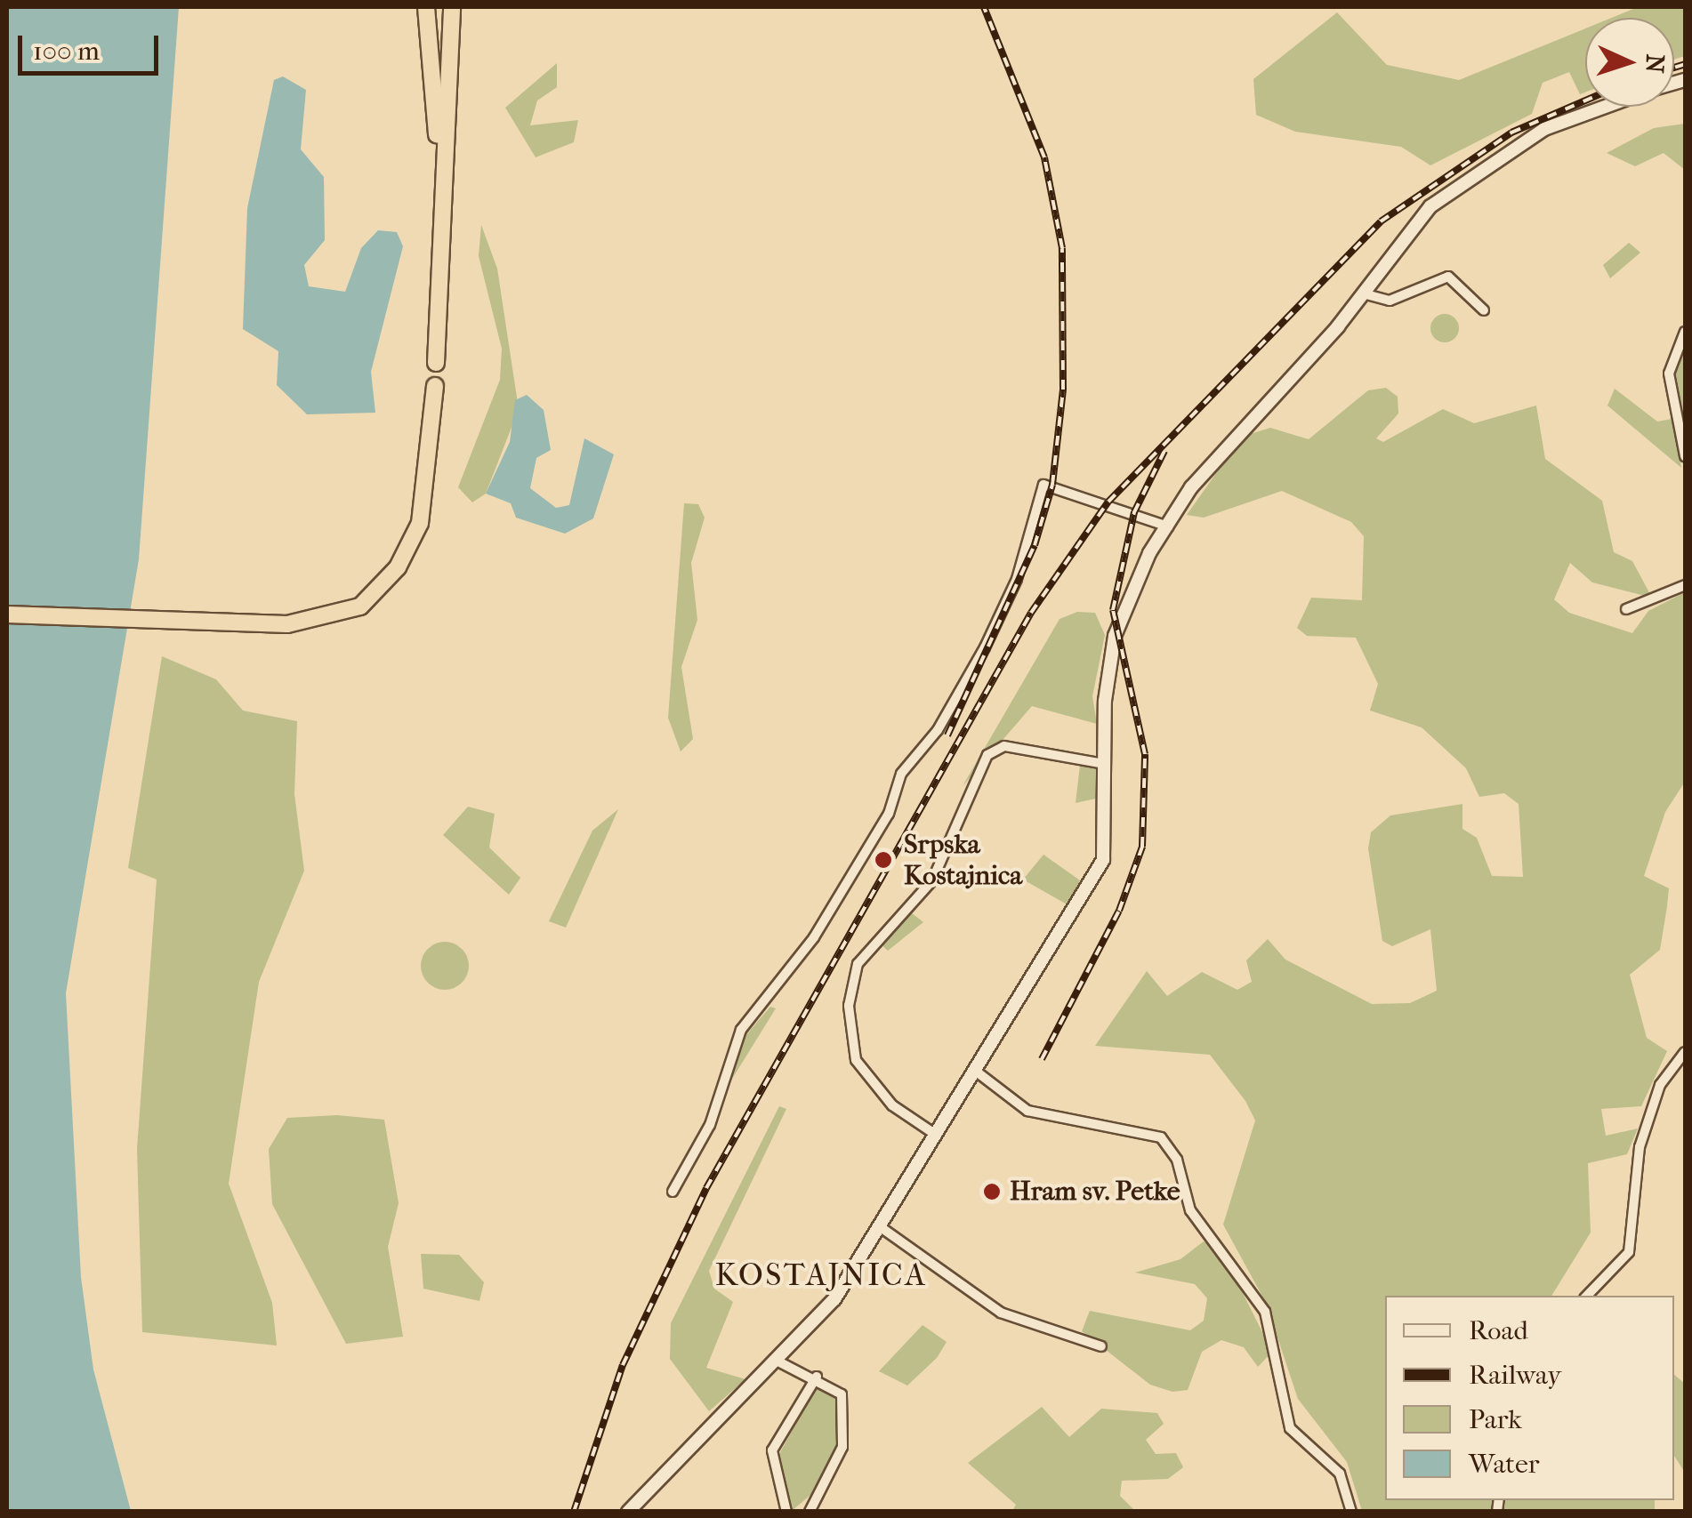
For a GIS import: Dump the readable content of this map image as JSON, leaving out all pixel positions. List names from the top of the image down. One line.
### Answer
{"districts":["KOSTAJNICA"],"places":["Srpska Kostajnica","Hram sv. Petke"],"legend":["Road","Railway","Park","Water"],"scale_bar":"100 m","north":"right"}
